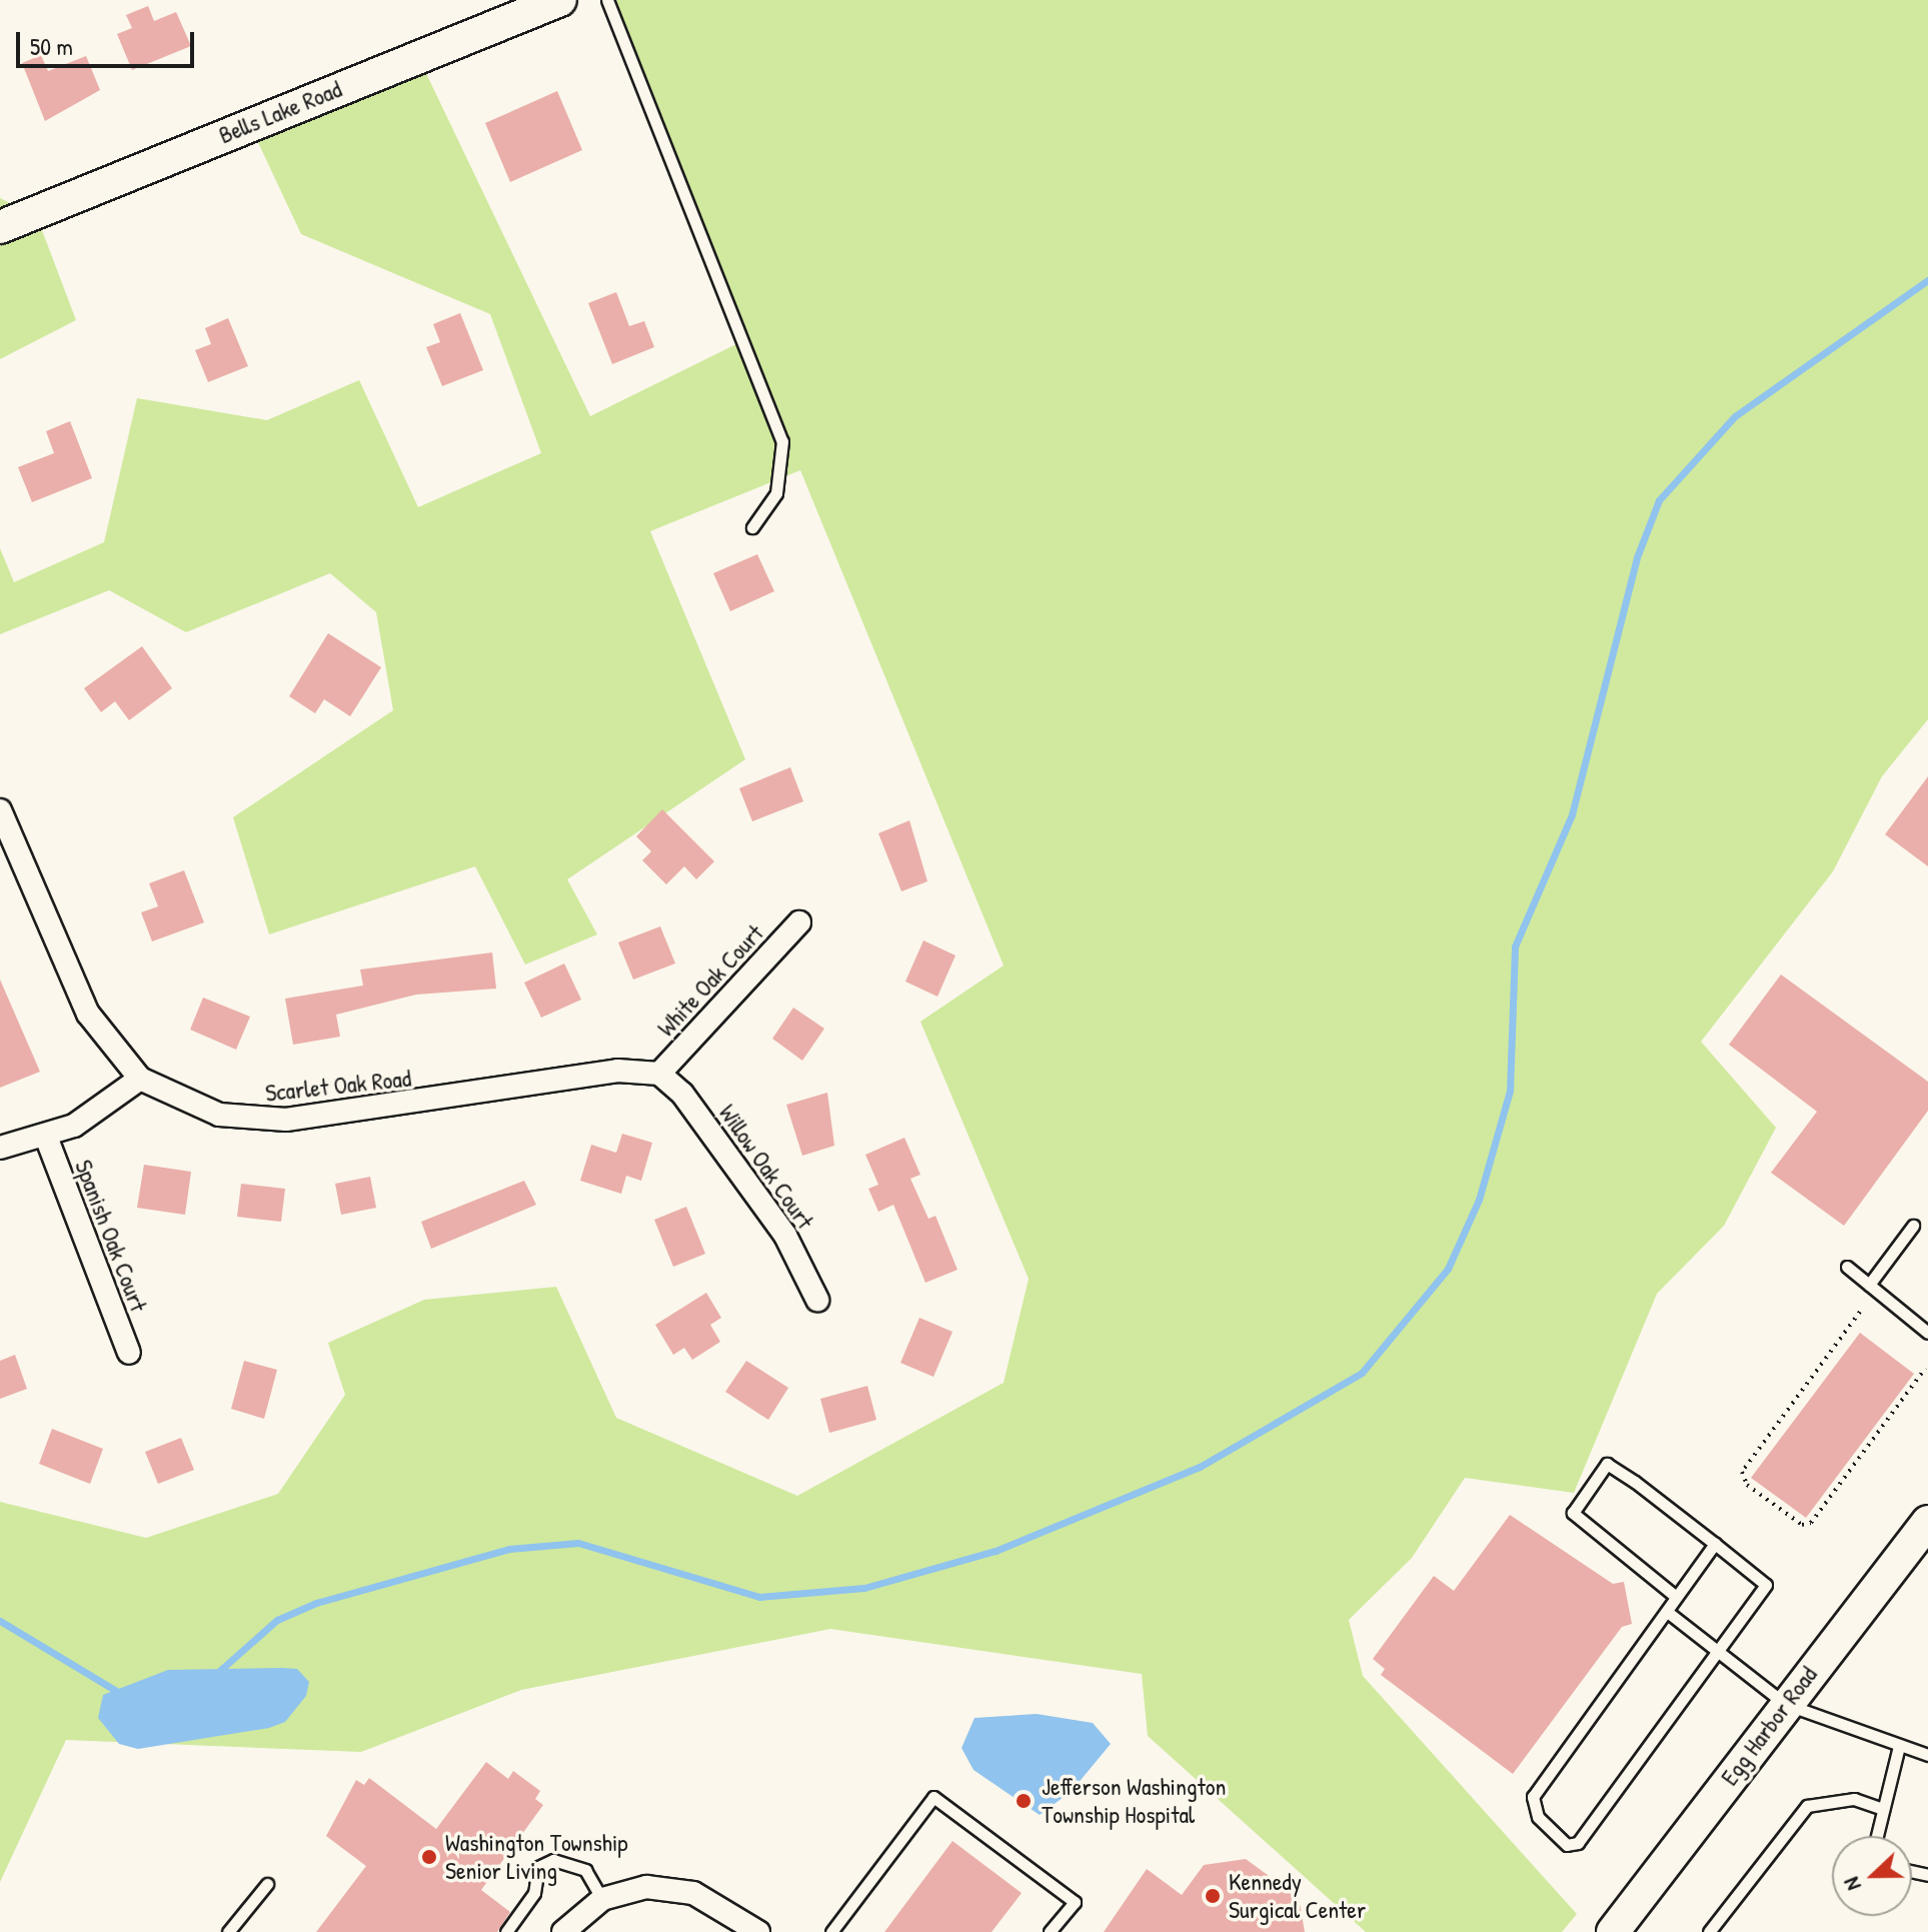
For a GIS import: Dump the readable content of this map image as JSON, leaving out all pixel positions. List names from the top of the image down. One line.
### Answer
{"streets":{"street":["Bells Lake Road","White Oak Court","Scarlet Oak Road","Willow Oak Court","Spanish Oak Court","Egg Harbor Road"]},"crossings":[["White Oak Court","Scarlet Oak Road"],["White Oak Court","Willow Oak Court"],["Scarlet Oak Road","Willow Oak Court"]],"places":["Jefferson Washington Township Hospital","Washington Township Senior Living","Kennedy Surgical Center"],"scale_bar":"50 m","north":"left"}
